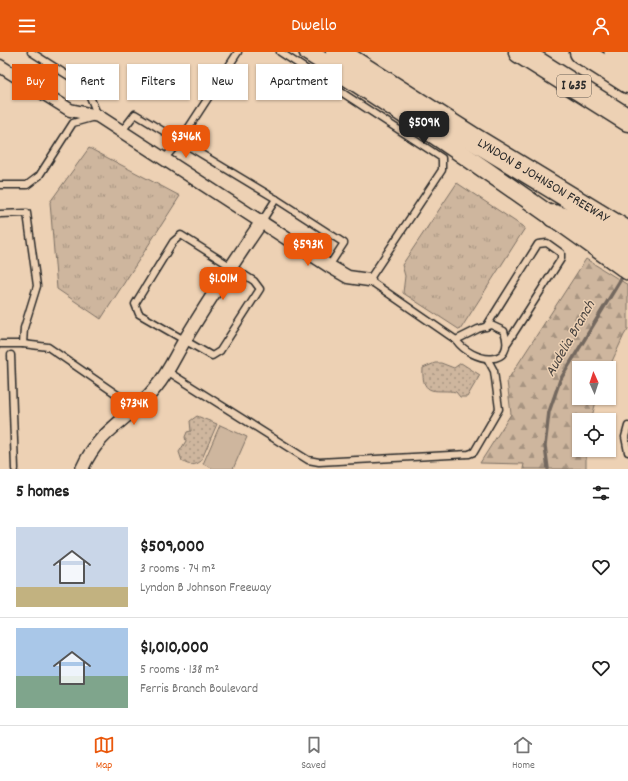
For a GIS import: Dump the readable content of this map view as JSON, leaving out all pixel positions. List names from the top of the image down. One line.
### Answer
{"streets":{"highway":["I 635","LYNDON B JOHNSON FREEWAY"]},"water":["Audelia Branch"],"north":"top","page":{"header":"Dwello","chip":["Buy","Rent","Filters","New","Apartment"],"price":["$509K","$346K","$593K","$1.01M","$734K"],"heading":"5 homes","list":[{"name":"$509,000","note":"3 rooms · 74 m² · Lyndon B Johnson Freeway"},{"name":"$1,010,000","note":"5 rooms · 138 m² · Ferris Branch Boulevard"}],"tabs":["Map","Saved","Home"]}}
